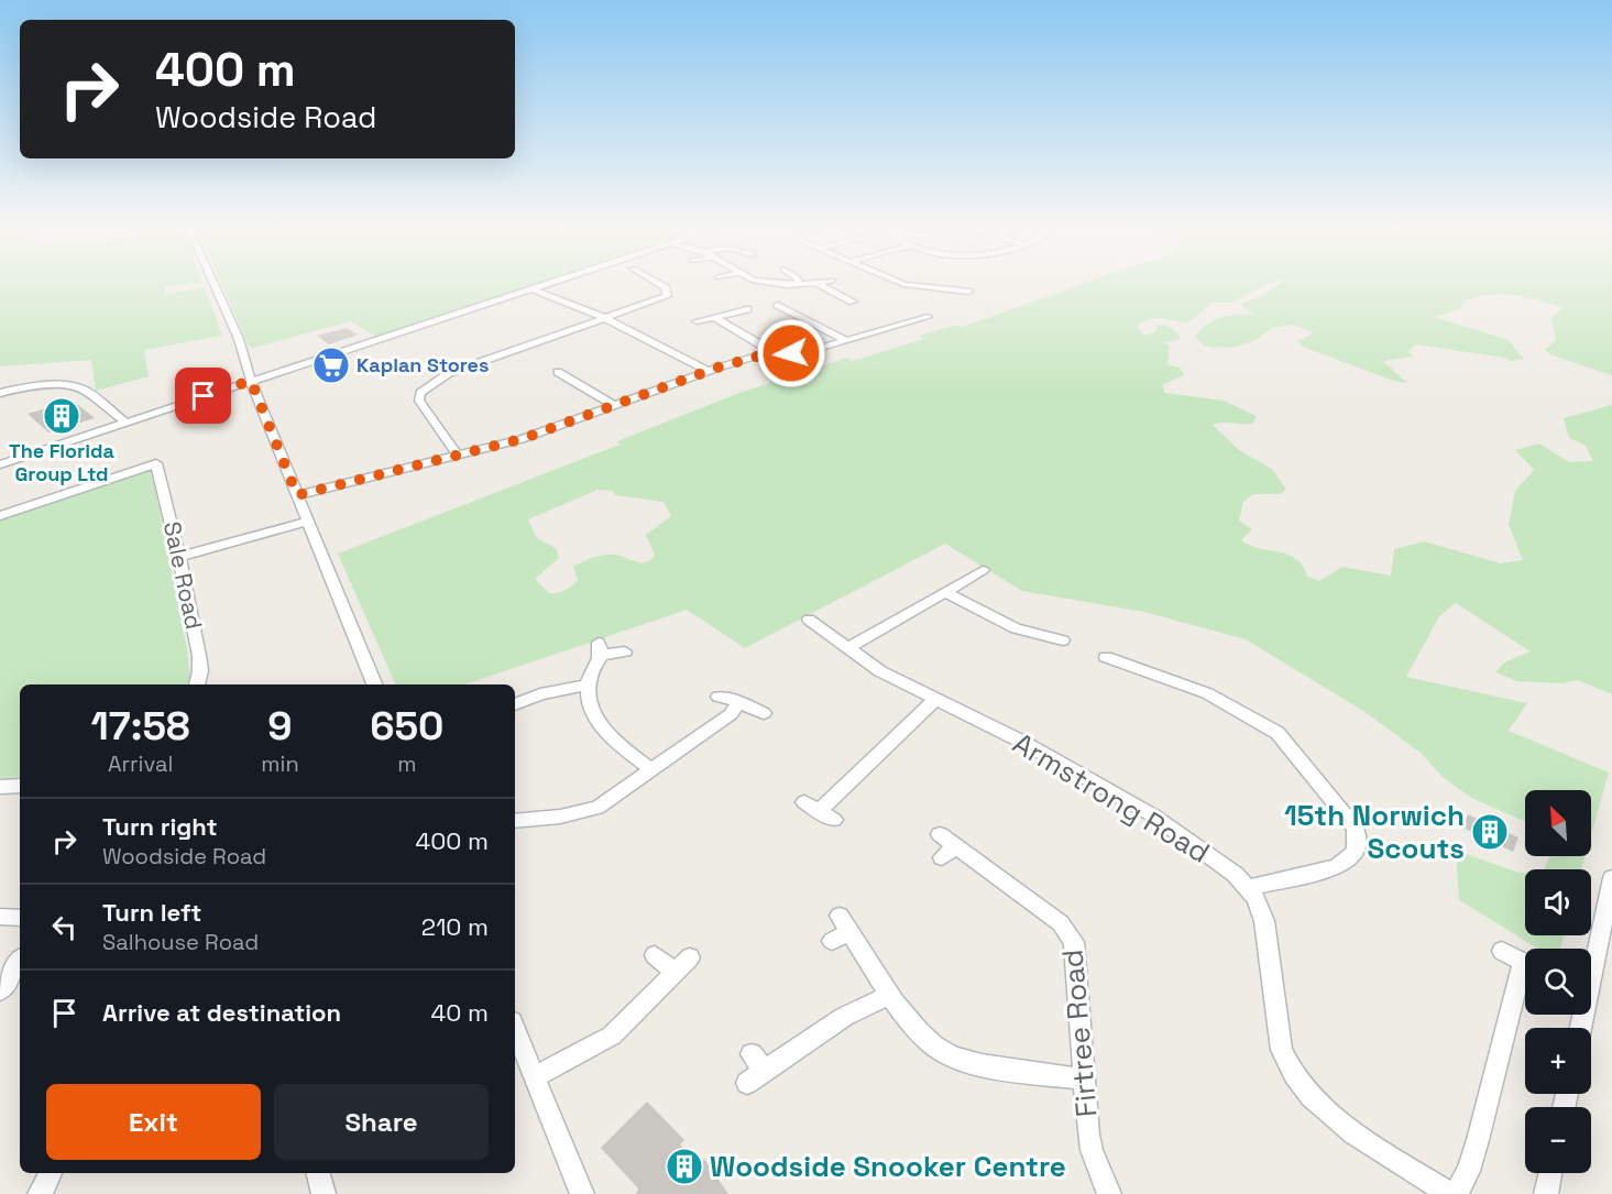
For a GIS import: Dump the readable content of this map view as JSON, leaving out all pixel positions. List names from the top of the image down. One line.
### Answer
{"streets":{"street":["Sale Road","Armstrong Road","Firtree Road"]},"places":{"supermarket":["Kaplan Stores"],"building":["The Florida Group Ltd","15th Norwich Scouts","Woodside Snooker Centre"]},"north":"top left","page":{"turn":["400 m","Woodside Road"],"eta":["17:58","Arrival","9","min","650","m"],"map_buttons":["+","−"],"list":[{"name":"Turn right","note":"Woodside Road","value":"400 m"},{"name":"Turn left","note":"Salhouse Road","value":"210 m"},{"name":"Arrive at destination","value":"40 m"}],"buttons":["Exit","Share"]}}
